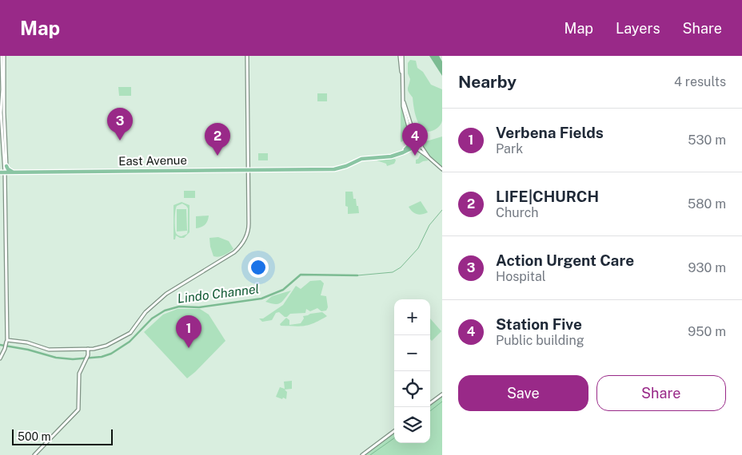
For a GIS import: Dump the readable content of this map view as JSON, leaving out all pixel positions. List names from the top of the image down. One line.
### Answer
{"streets":{"main road":["East Avenue"]},"water":["Lindo Channel"],"scale_bar":"500 m","page":{"header":"Map","nav":["Map","Layers","Share"],"heading":["Nearby","4 results"],"pins":["3","2","4","1"],"list":[{"mark":"1","name":"Verbena Fields","note":"Park","value":"530 m"},{"mark":"2","name":"LIFE|CHURCH","note":"Church","value":"580 m"},{"mark":"3","name":"Action Urgent Care","note":"Hospital","value":"930 m"},{"mark":"4","name":"Station Five","note":"Public building","value":"950 m"}],"map_buttons":["+","−"],"buttons":["Save","Share"],"scale":"500 m"}}
